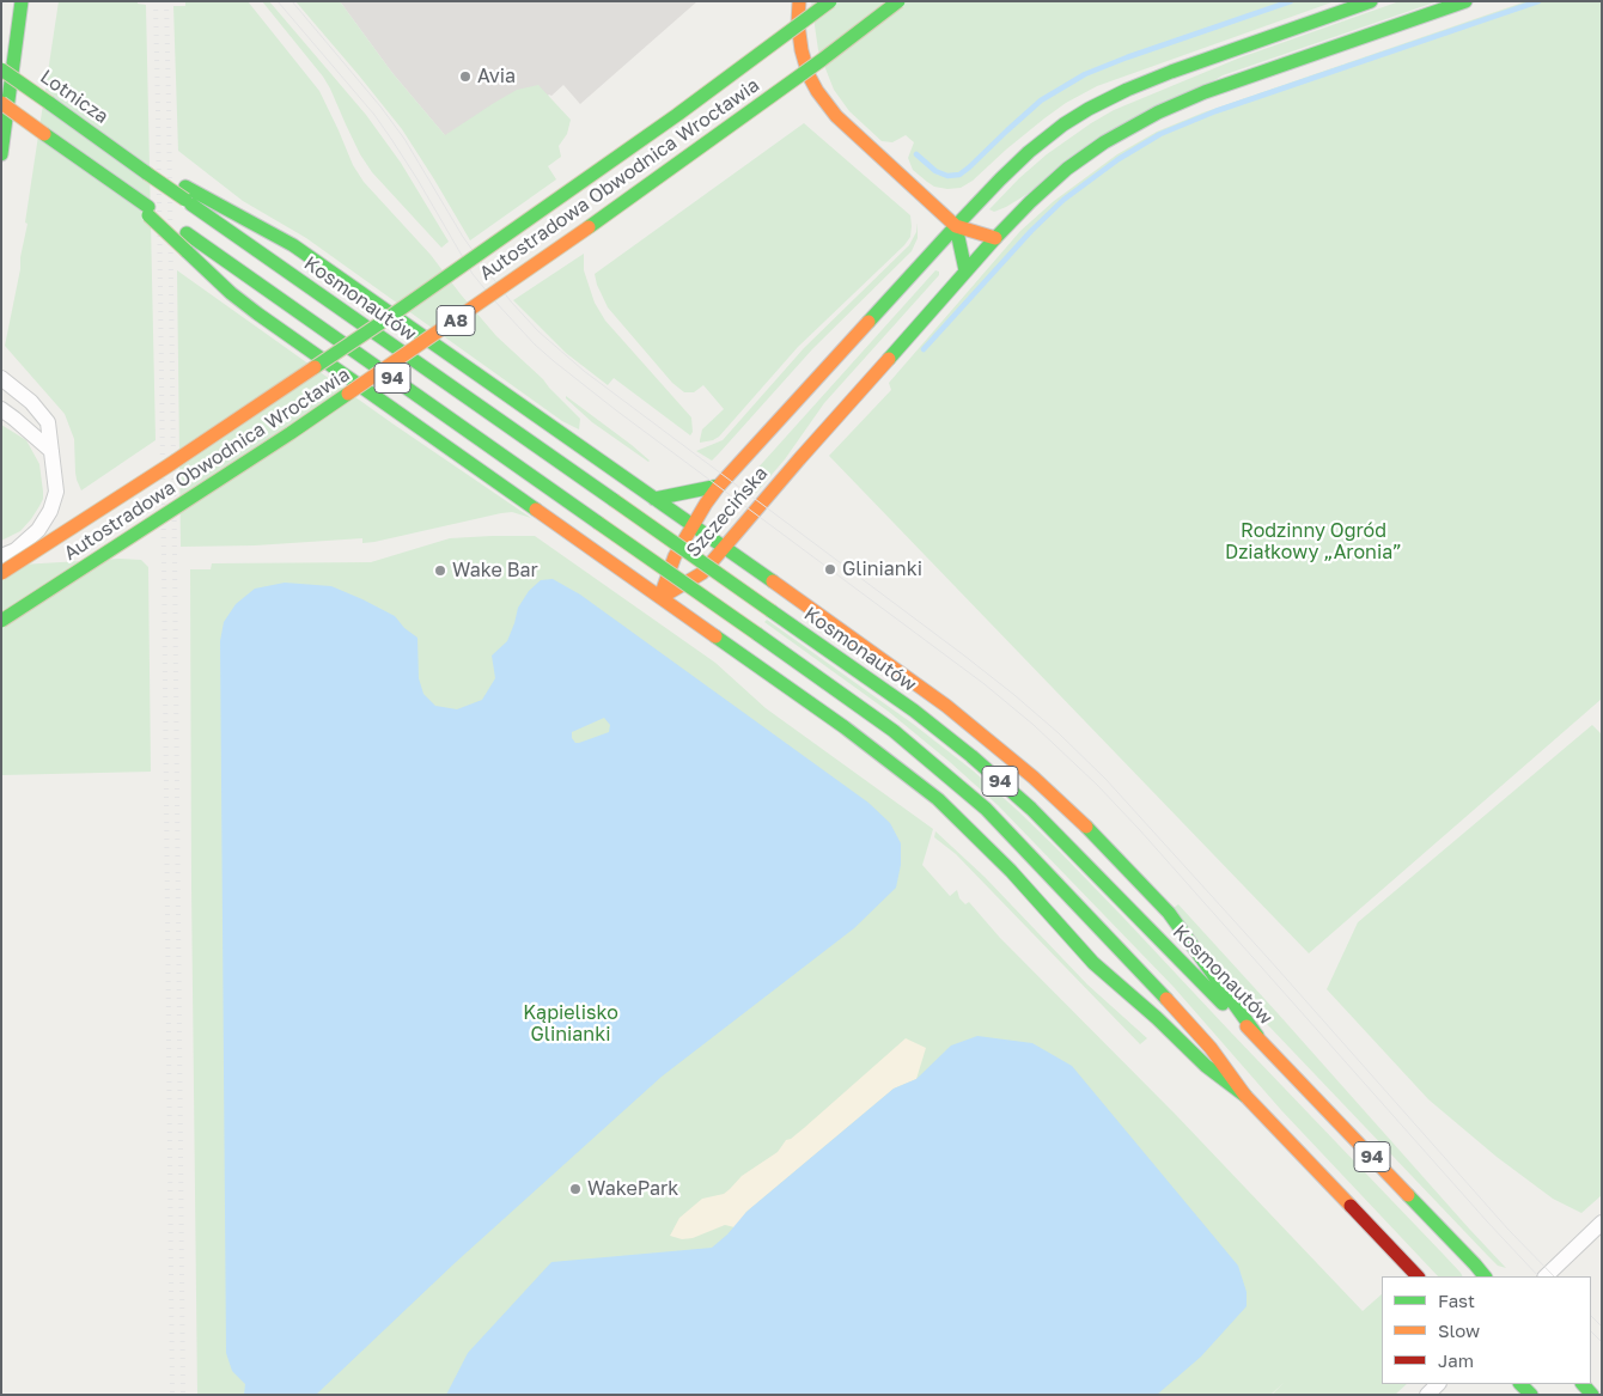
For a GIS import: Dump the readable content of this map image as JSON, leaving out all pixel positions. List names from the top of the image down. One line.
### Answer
{"streets":{"main road":["Lotnicza","Autostradowa Obwodnica Wrocławia","Kosmonautów","A8","94","Szczecińska"]},"crossings":[["Lotnicza","Kosmonautów"]],"parks":["Rodzinny Ogród Działkowy „Aronia”","Kąpielisko Glinianki"],"places":["Avia","Glinianki","Wake Bar","WakePark"],"legend":["Fast","Slow","Jam"]}
